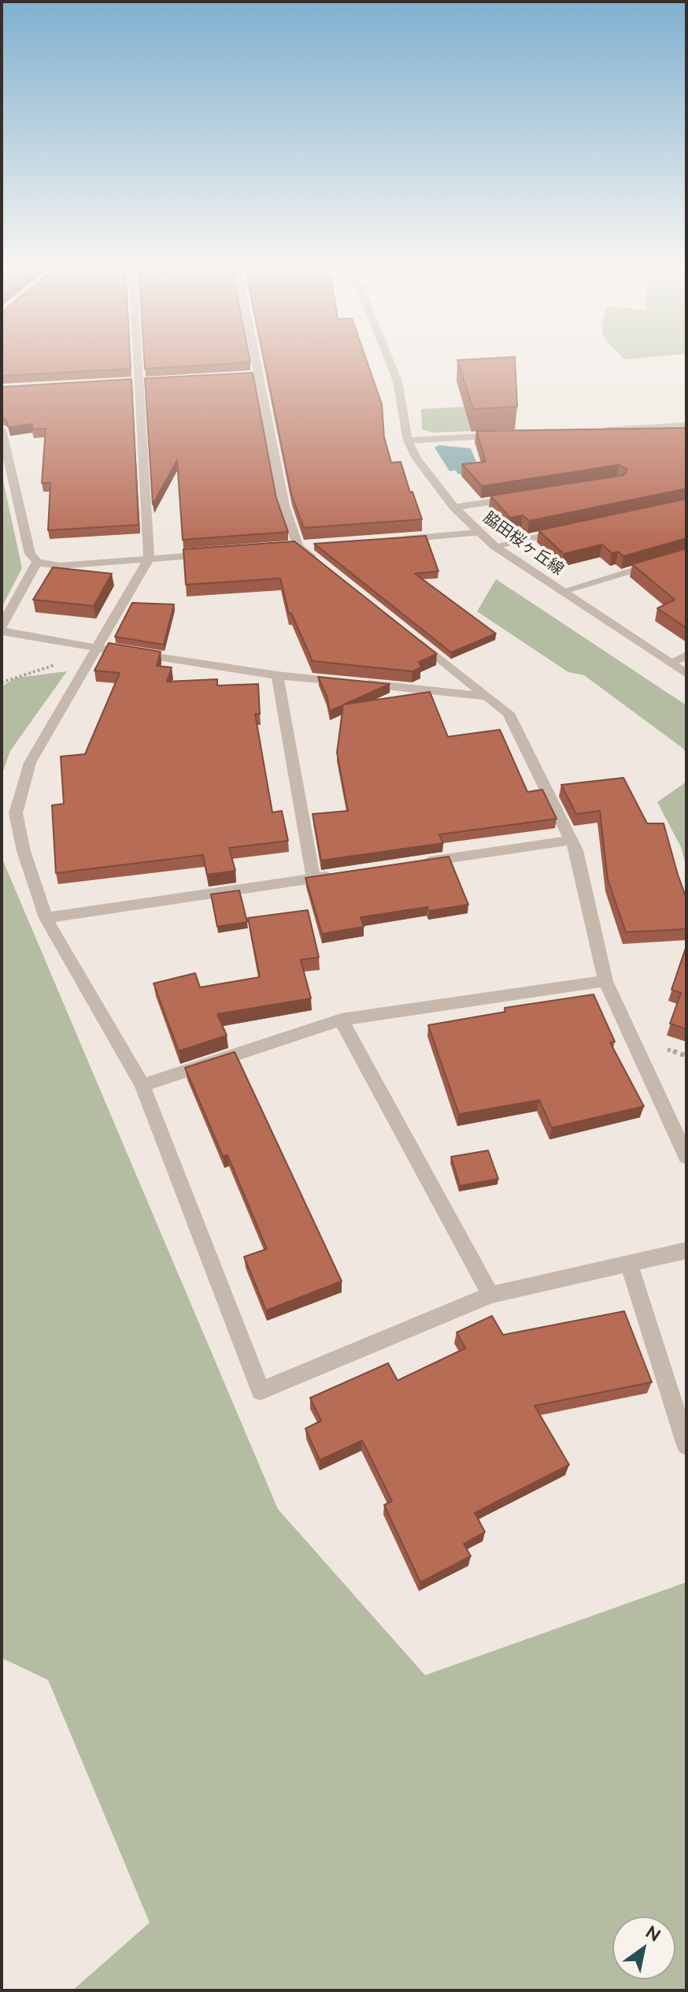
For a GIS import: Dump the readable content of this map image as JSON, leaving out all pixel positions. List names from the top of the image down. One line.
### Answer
{"streets":{"street":["脇田桜ヶ丘線"]},"north":"top right"}
